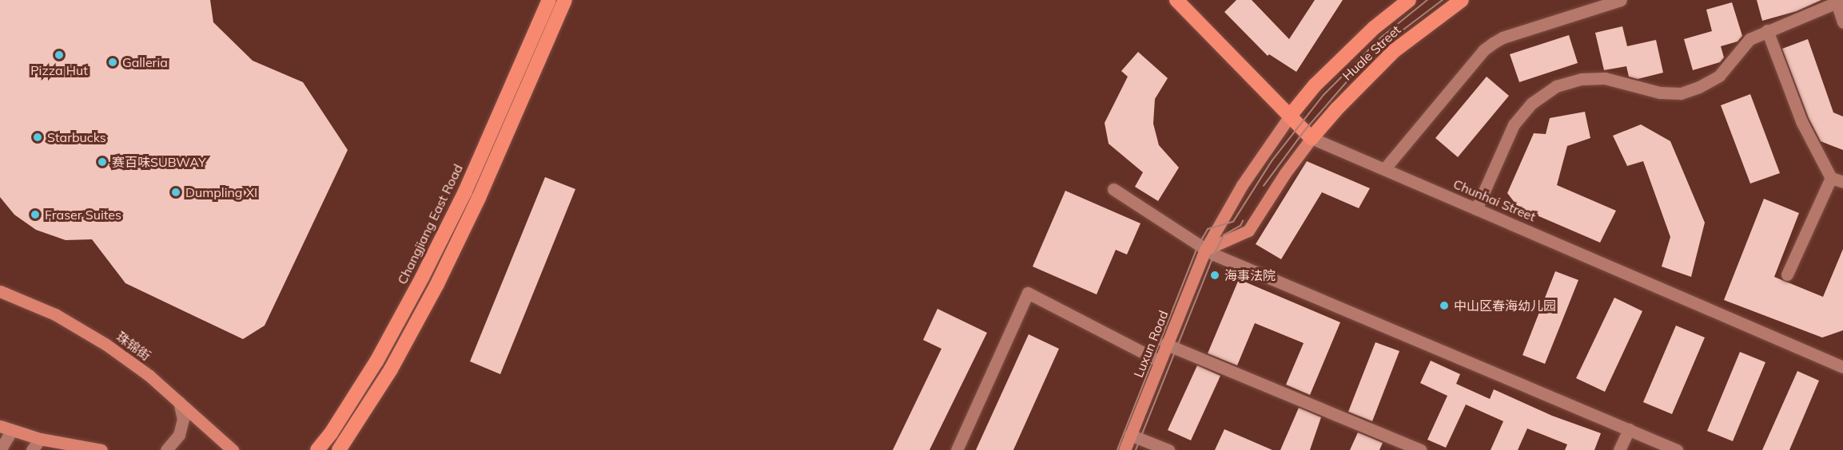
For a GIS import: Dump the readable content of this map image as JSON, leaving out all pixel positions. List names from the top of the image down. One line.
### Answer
{"streets":{"highway":["Huale Street","Chunhai Street","Changjiang East Road"],"main road":["Luxun Road","珠锦街"]},"crossings":[["Huale Street","Chunhai Street"],["Huale Street","Luxun Road"],["Chunhai Street","Luxun Road"]],"places":["Pizza Hut","Galleria","Starbucks","赛百味SUBWAY","Dumpling XI","Fraser Suites","海事法院","中山区春海幼儿园"]}
